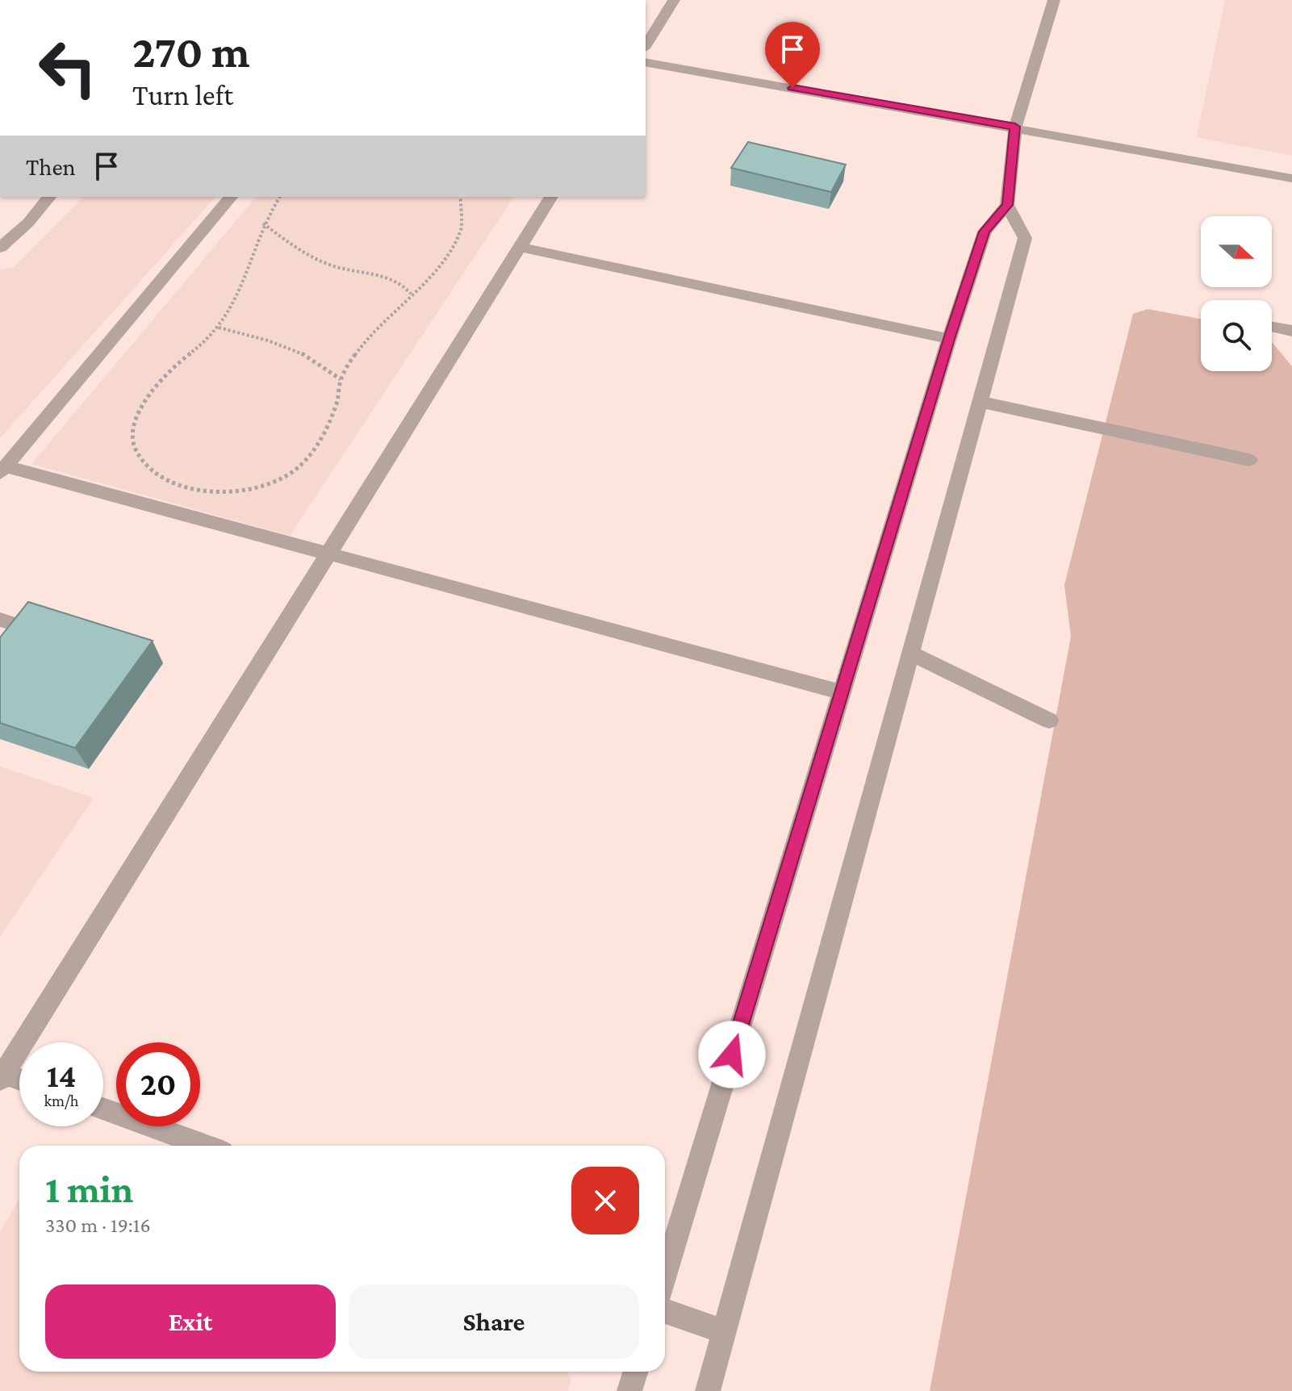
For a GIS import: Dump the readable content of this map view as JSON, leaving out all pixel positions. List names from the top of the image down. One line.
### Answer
{"north":"right","page":{"turn":["270 m","Turn left"],"then":"Then","speed":"14 km/h","limit":"20","heading":["1 min","330 m · 19:16"],"buttons":["Exit","Share"]}}
